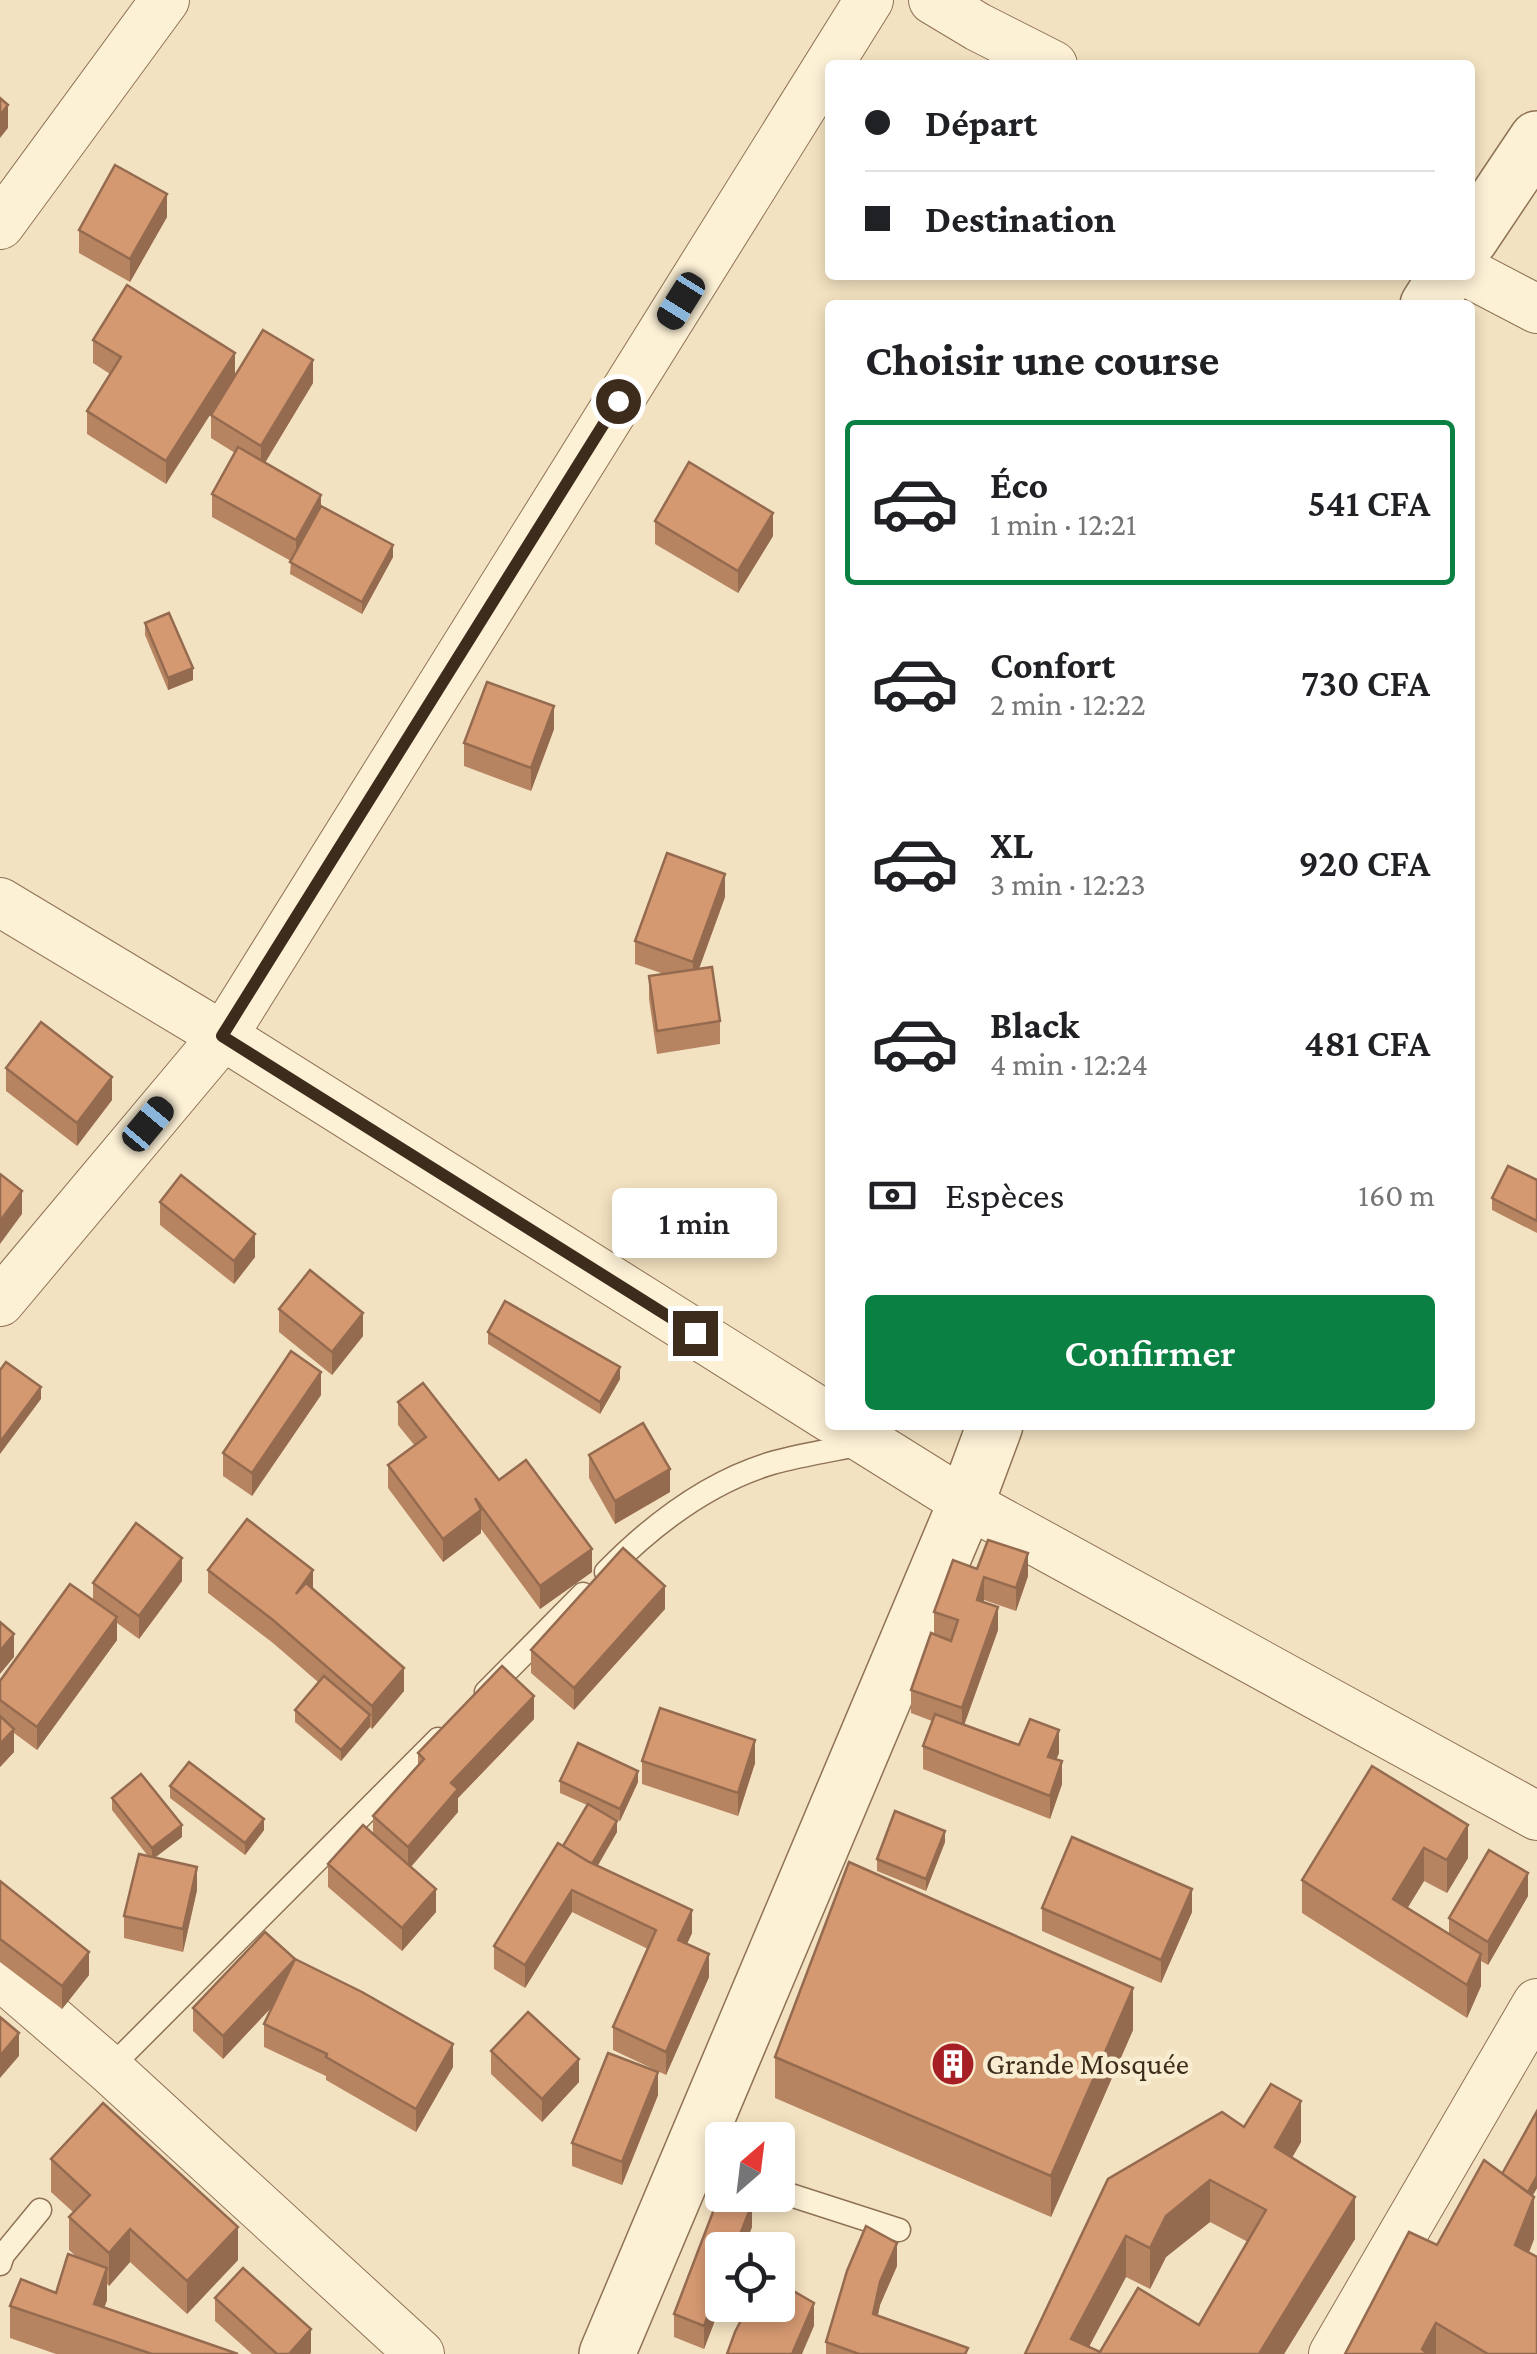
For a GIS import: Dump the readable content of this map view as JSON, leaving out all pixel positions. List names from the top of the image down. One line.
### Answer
{"places":{"building":["Grande Mosquée"]},"north":"top right","page":{"banner":["Départ","Destination"],"heading":"Choisir une course","list":[{"name":"Éco","note":"1 min · 12:21","value":"541 CFA"},{"name":"Confort","note":"2 min · 12:22","value":"730 CFA"},{"name":"XL","note":"3 min · 12:23","value":"920 CFA"},{"name":"Black","note":"4 min · 12:24","value":"481 CFA"}],"pay":["Espèces","160 m"],"bubble":"1 min","buttons":"Confirmer"}}
